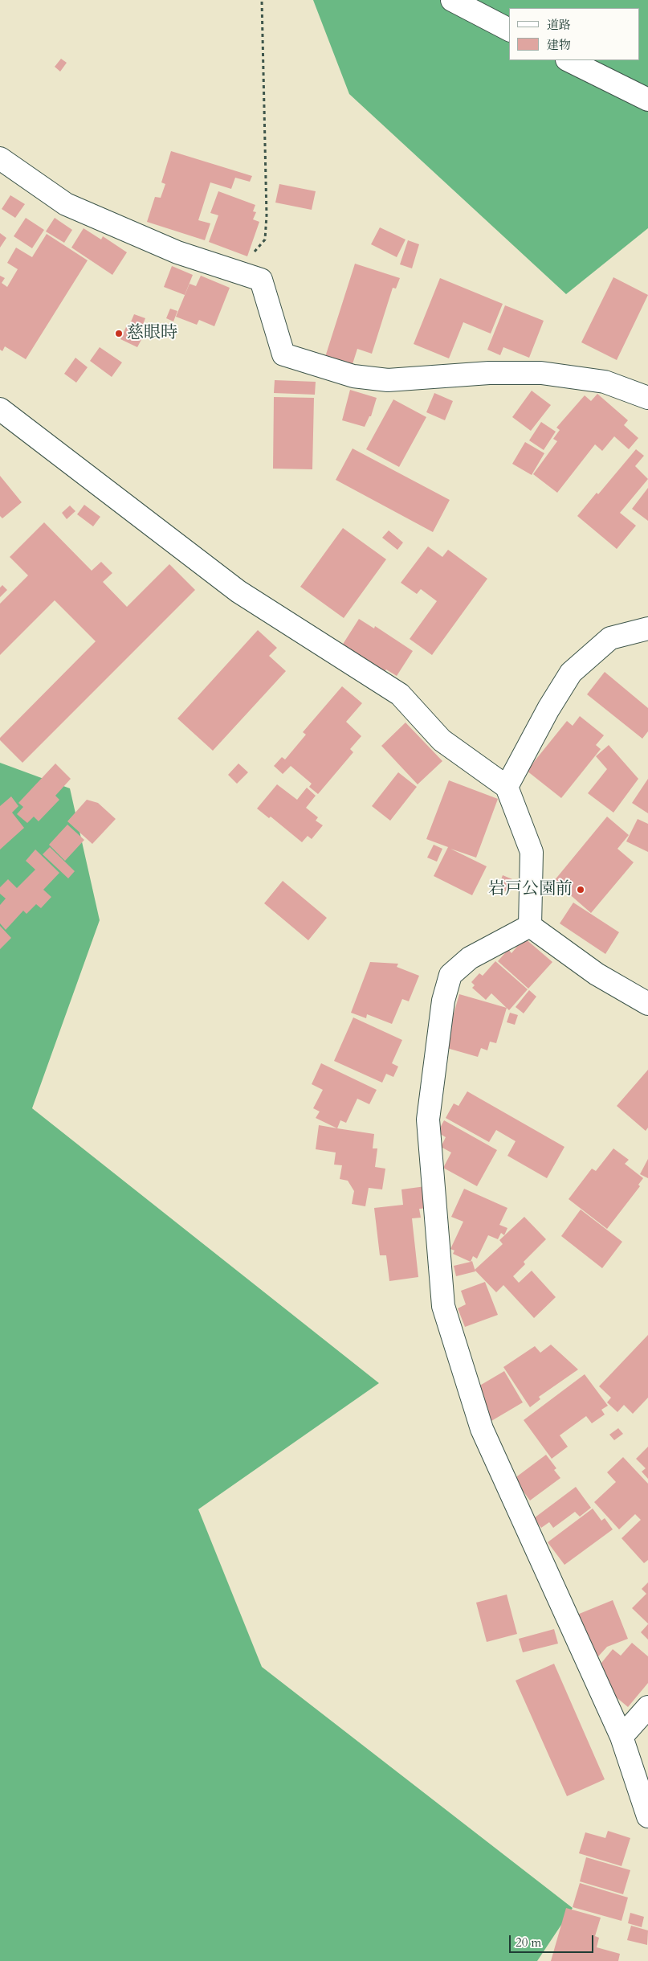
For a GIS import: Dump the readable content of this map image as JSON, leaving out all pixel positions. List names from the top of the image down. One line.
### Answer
{"places":["慈眼時","岩戸公園前"],"legend":["道路","建物"],"scale_bar":"20 m"}
